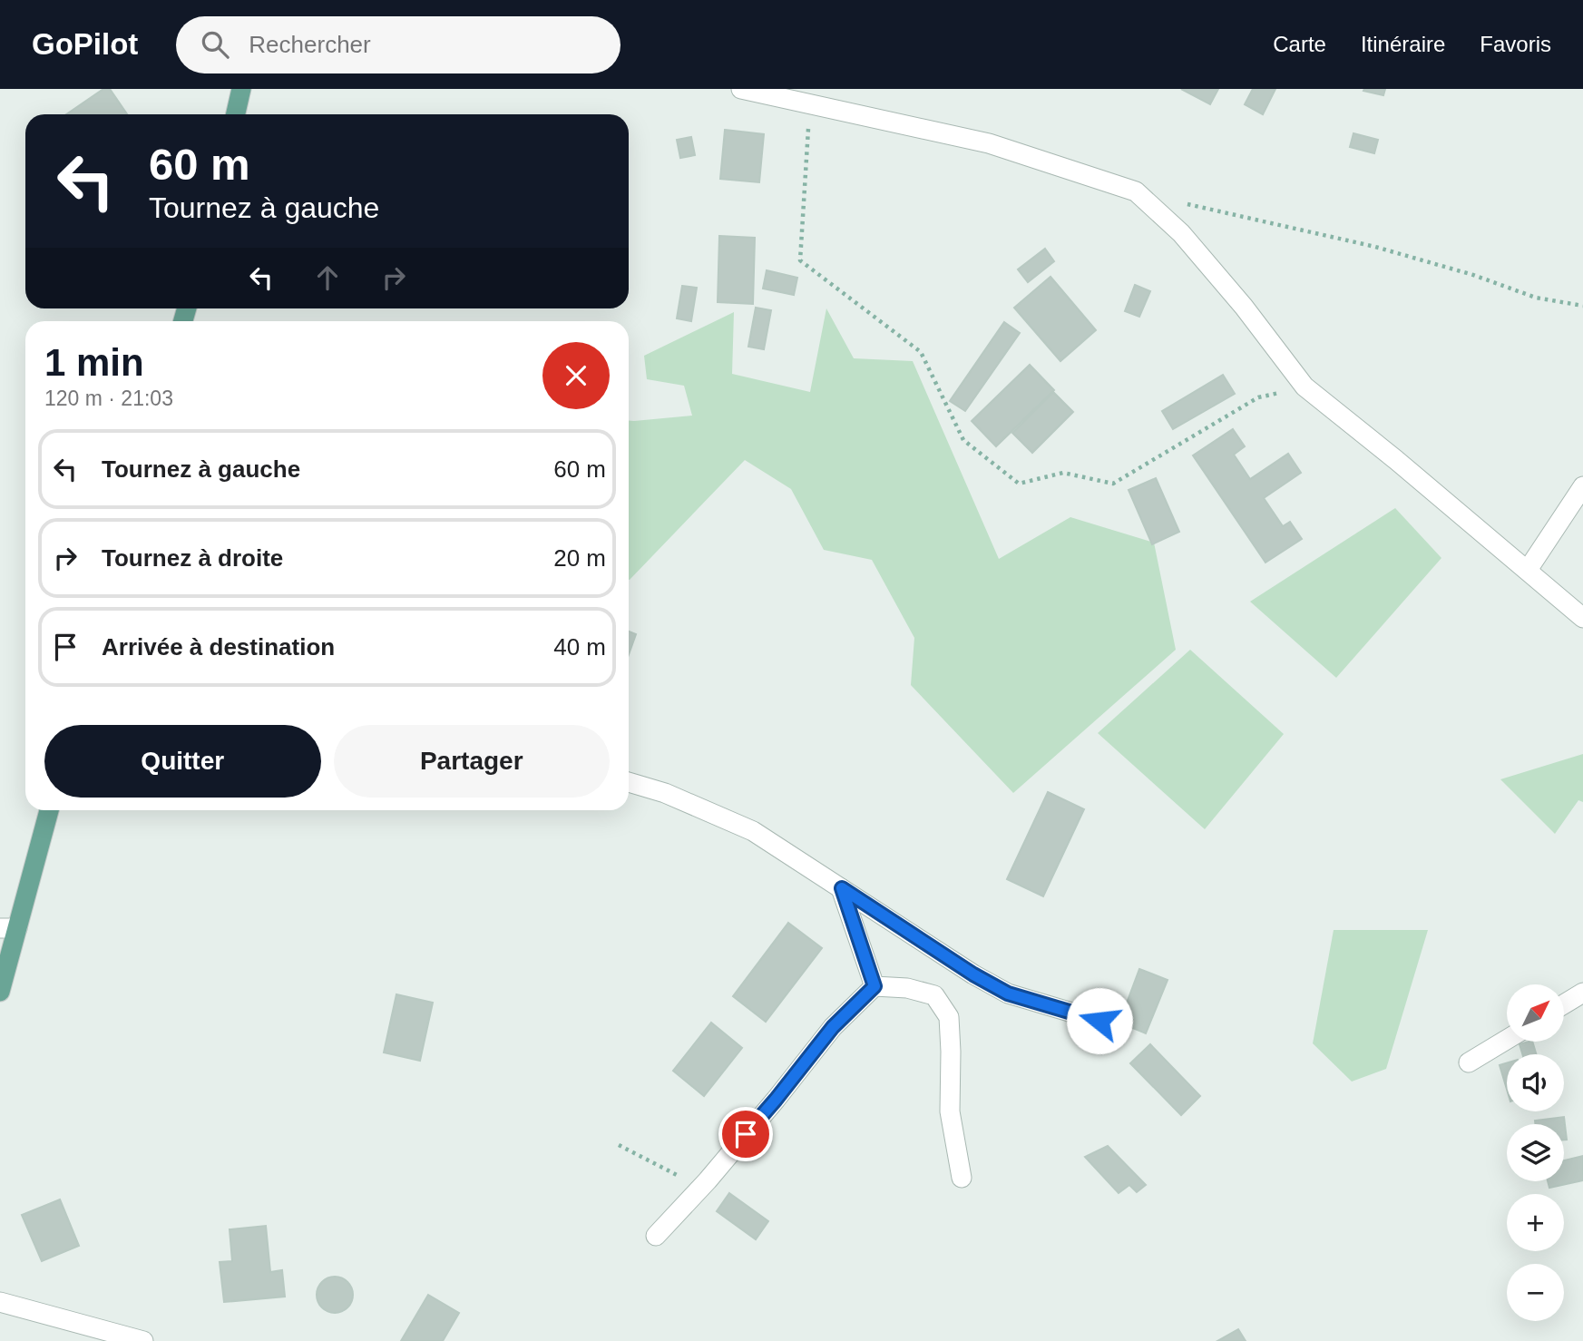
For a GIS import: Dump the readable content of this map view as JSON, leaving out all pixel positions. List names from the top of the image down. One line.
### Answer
{"north":"top right","page":{"header":"GoPilot","search":"Rechercher","nav":["Carte","Itinéraire","Favoris"],"turn":["60 m","Tournez à gauche"],"heading":["1 min","120 m · 21:03"],"list":[{"name":"Tournez à gauche","value":"60 m"},{"name":"Tournez à droite","value":"20 m"},{"name":"Arrivée à destination","value":"40 m"}],"buttons":["Quitter","Partager"],"map_buttons":["+","−"]}}
